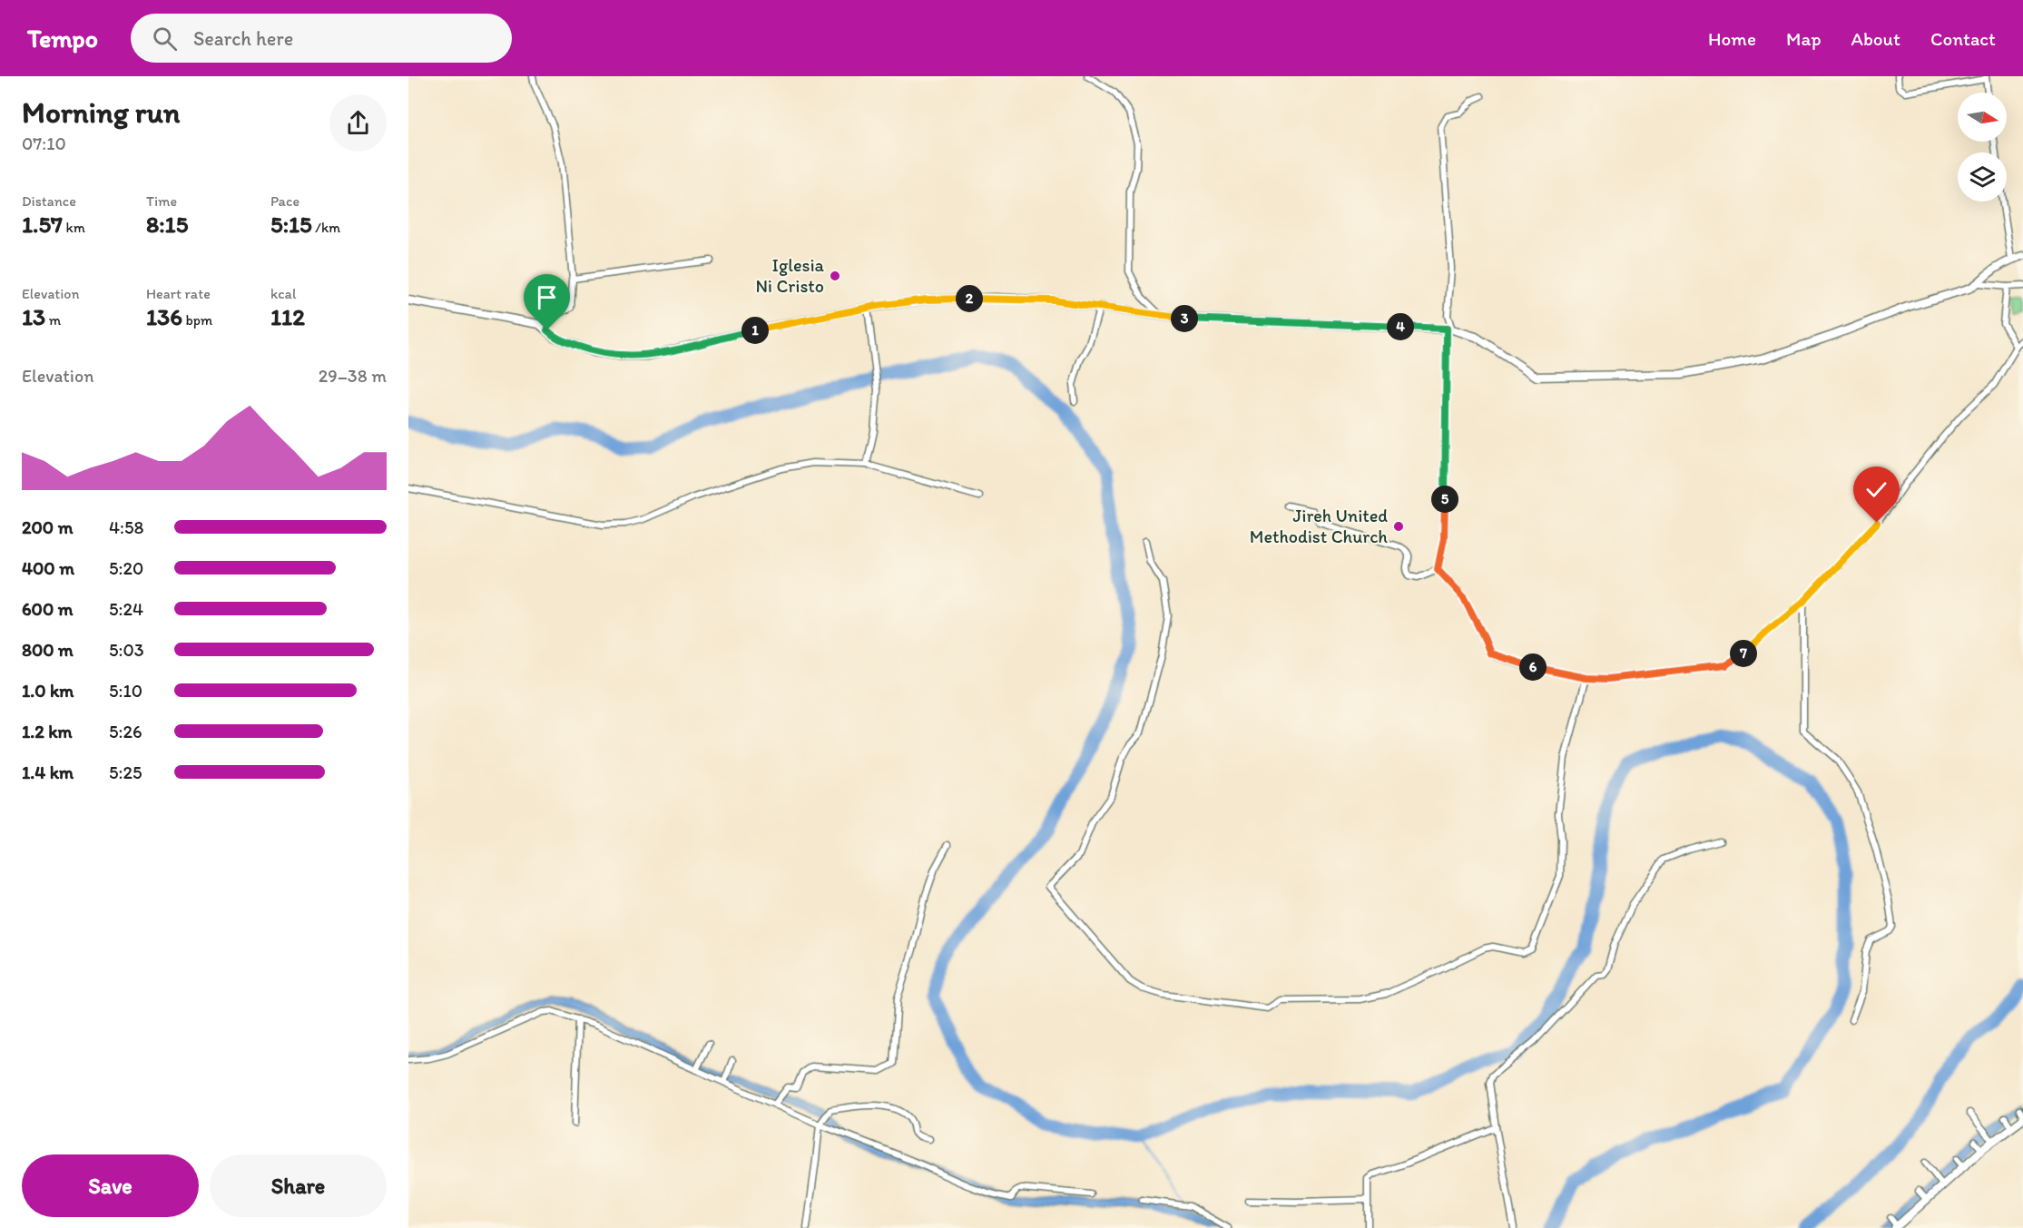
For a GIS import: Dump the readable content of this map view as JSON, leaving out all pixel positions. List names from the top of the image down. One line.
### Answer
{"places":["Iglesia Ni Cristo","Jireh United Methodist Church"],"north":"right","page":{"header":"Tempo","search":"Search here","nav":["Home","Map","About","Contact"],"heading":["Morning run","07:10"],"stats":[["Distance","1.57 km"],["Time","8:15"],["Pace","5:15 /km"],["Elevation","13 m"],["Heart rate","136 bpm"],["kcal","112"]],"pins":["2","3","4","1","5","7","6"],"chart":["Elevation","29–38 m"],"list":[{"name":"200 m","note":"4:58"},{"name":"400 m","note":"5:20"},{"name":"600 m","note":"5:24"},{"name":"800 m","note":"5:03"},{"name":"1.0 km","note":"5:10"},{"name":"1.2 km","note":"5:26"},{"name":"1.4 km","note":"5:25"}],"buttons":["Save","Share"]}}
